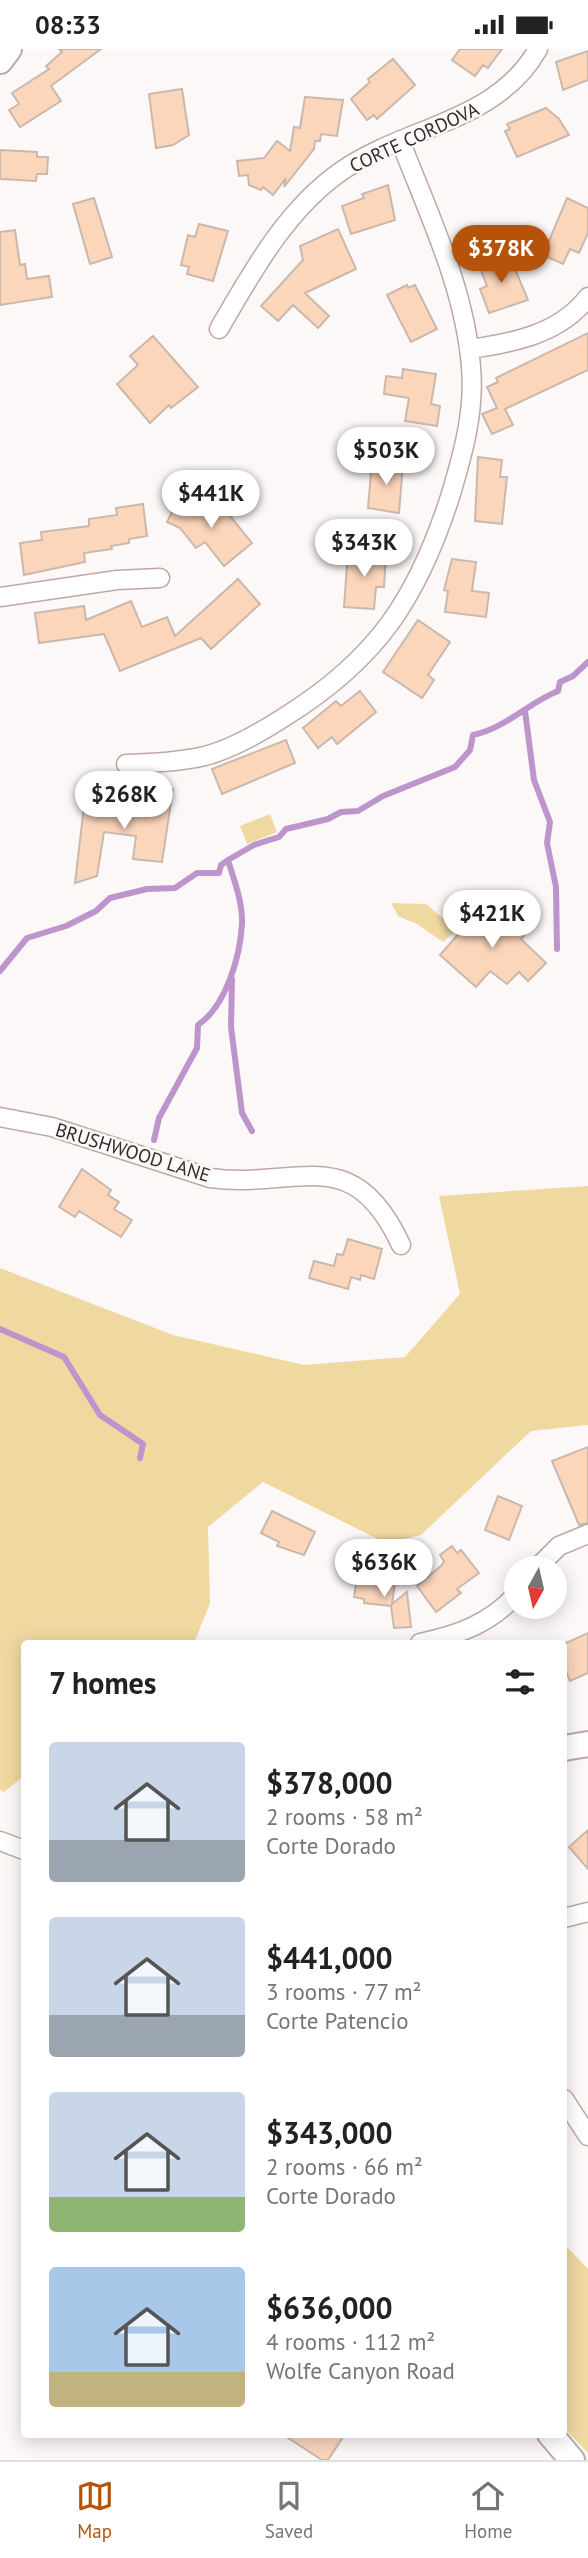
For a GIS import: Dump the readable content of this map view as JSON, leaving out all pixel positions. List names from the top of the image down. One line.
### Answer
{"streets":{"street":["CORTE CORDOVA","BRUSHWOOD LANE"]},"north":"bottom","page":{"status":"08:33","price":["$378K","$503K","$441K","$343K","$268K","$421K","$636K"],"heading":"7 homes","list":[{"name":"$378,000","note":"2 rooms · 58 m² · Corte Dorado"},{"name":"$441,000","note":"3 rooms · 77 m² · Corte Patencio"},{"name":"$343,000","note":"2 rooms · 66 m² · Corte Dorado"},{"name":"$636,000","note":"4 rooms · 112 m² · Wolfe Canyon Road"}],"tabs":["Map","Saved","Home"]}}
